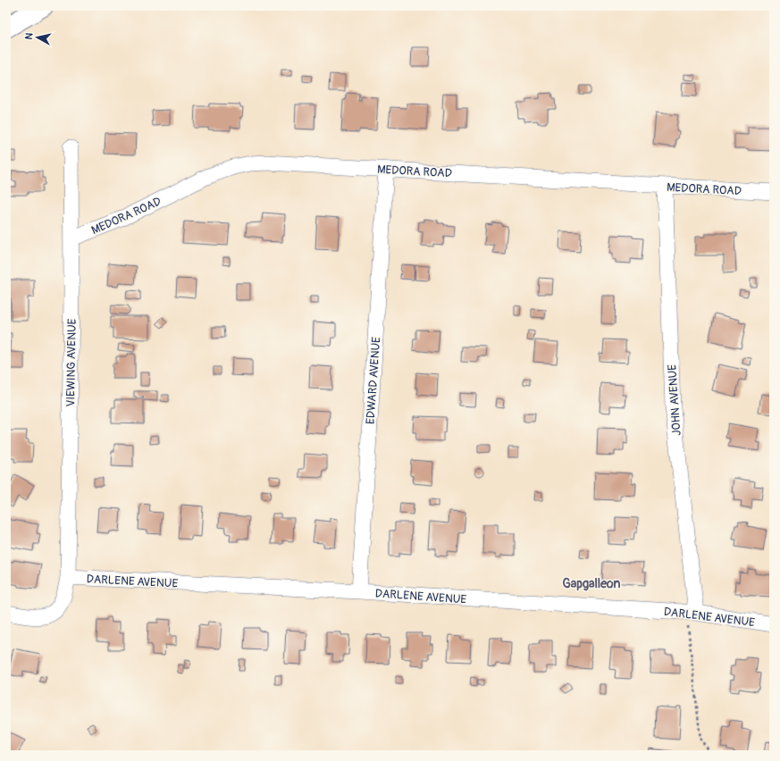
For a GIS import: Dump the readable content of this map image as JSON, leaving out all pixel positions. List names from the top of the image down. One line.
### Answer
{"streets":{"street":["MEDORA ROAD","VIEWING AVENUE","EDWARD AVENUE","JOHN AVENUE","DARLENE AVENUE"]},"crossings":[["MEDORA ROAD","VIEWING AVENUE"],["MEDORA ROAD","EDWARD AVENUE"],["MEDORA ROAD","JOHN AVENUE"],["VIEWING AVENUE","DARLENE AVENUE"],["EDWARD AVENUE","DARLENE AVENUE"],["JOHN AVENUE","DARLENE AVENUE"]],"districts":["Gapgalleon"],"north":"left"}
